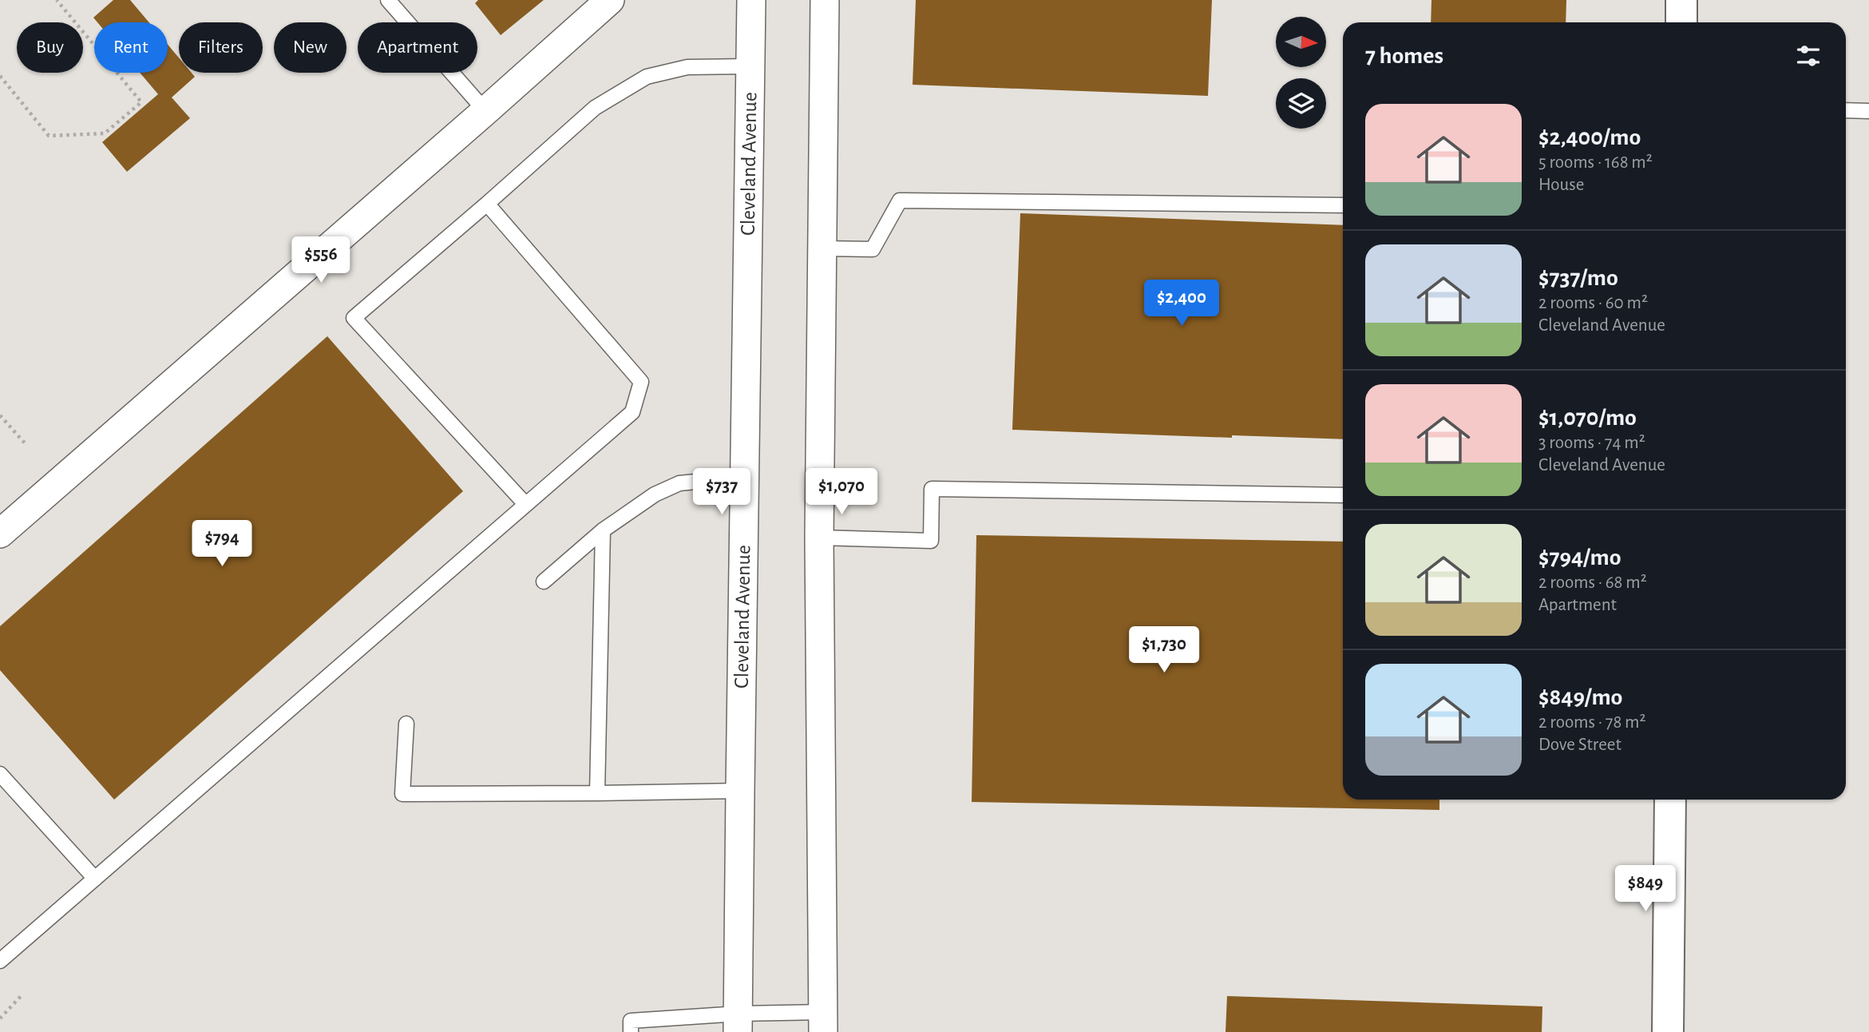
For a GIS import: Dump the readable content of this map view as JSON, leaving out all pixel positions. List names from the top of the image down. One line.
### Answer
{"streets":{"street":["Cleveland Avenue"]},"north":"right","page":{"chip":["Buy","Rent","Filters","New","Apartment"],"heading":"7 homes","list":[{"name":"$2,400/mo","note":"5 rooms · 168 m² · House"},{"name":"$737/mo","note":"2 rooms · 60 m² · Cleveland Avenue"},{"name":"$1,070/mo","note":"3 rooms · 74 m² · Cleveland Avenue"},{"name":"$794/mo","note":"2 rooms · 68 m² · Apartment"},{"name":"$849/mo","note":"2 rooms · 78 m² · Dove Street"}],"price":["$556","$2,400","$737","$1,070","$794","$1,730","$849"]}}
